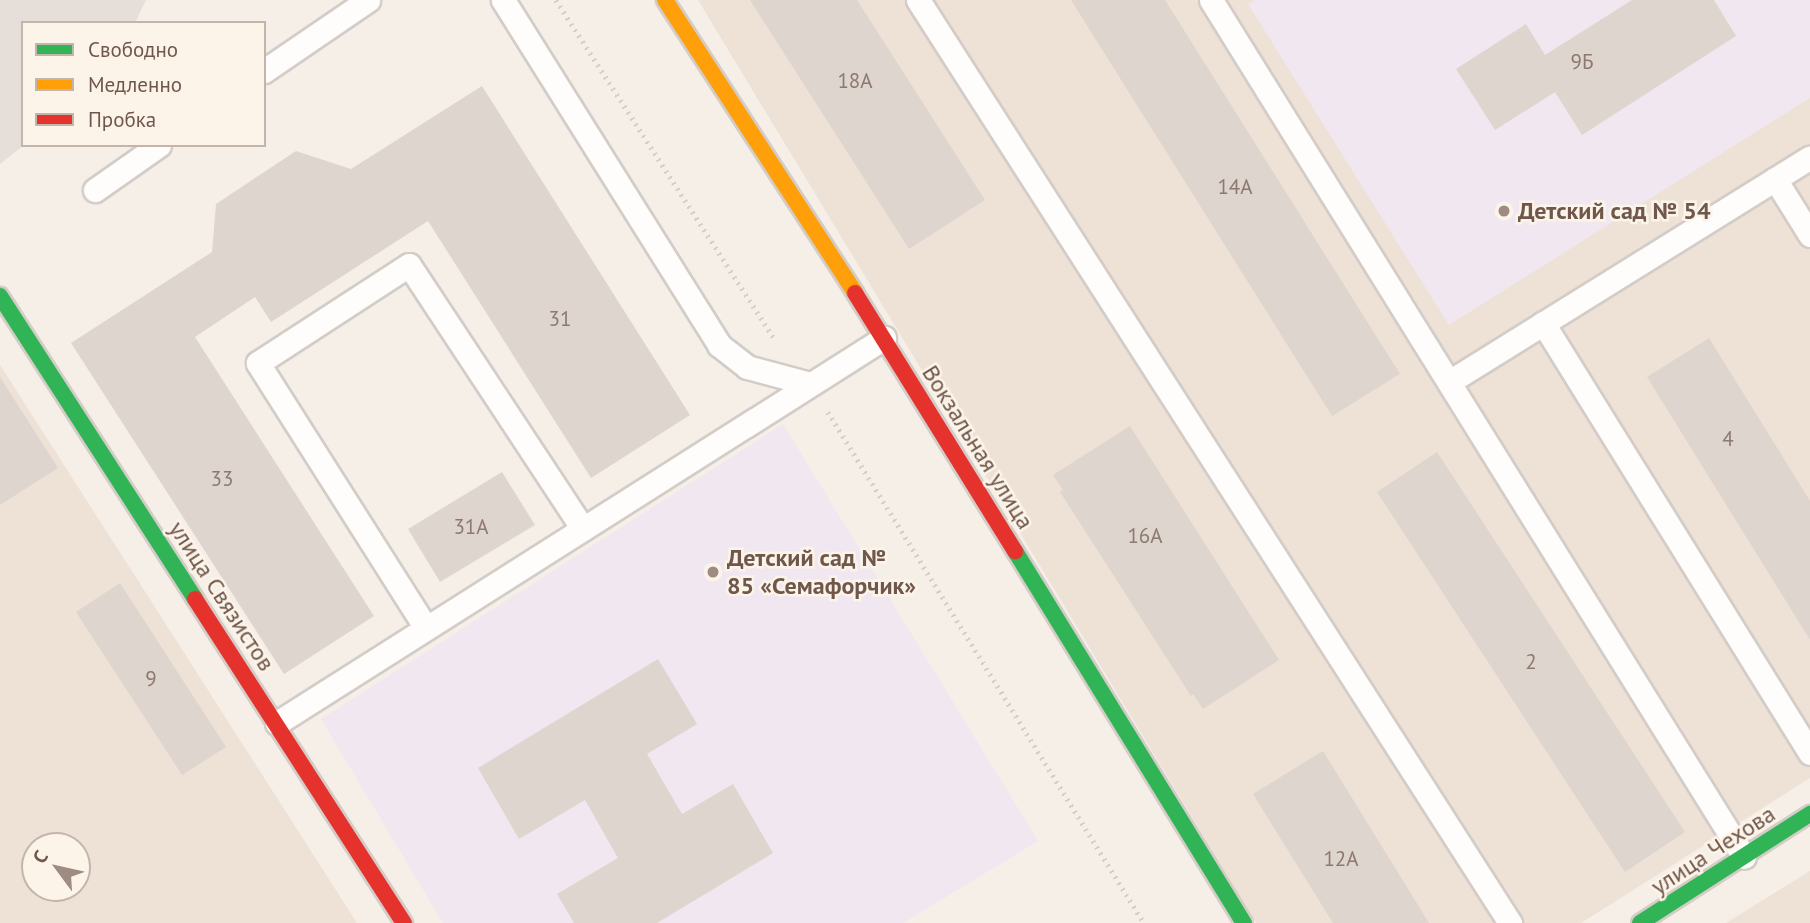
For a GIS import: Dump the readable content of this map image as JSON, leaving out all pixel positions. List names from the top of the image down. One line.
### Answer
{"streets":{"main road":["Вокзальная улица","улица Связистов","улица Чехова"]},"places":["Детский сад № 54","Детский сад № 85 «Семафорчик»"],"house_numbers":["9Б","18А","14А","31","4","33","31А","16А","2","9","12А"],"legend":["Свободно","Медленно","Пробка"],"north":"top left"}
